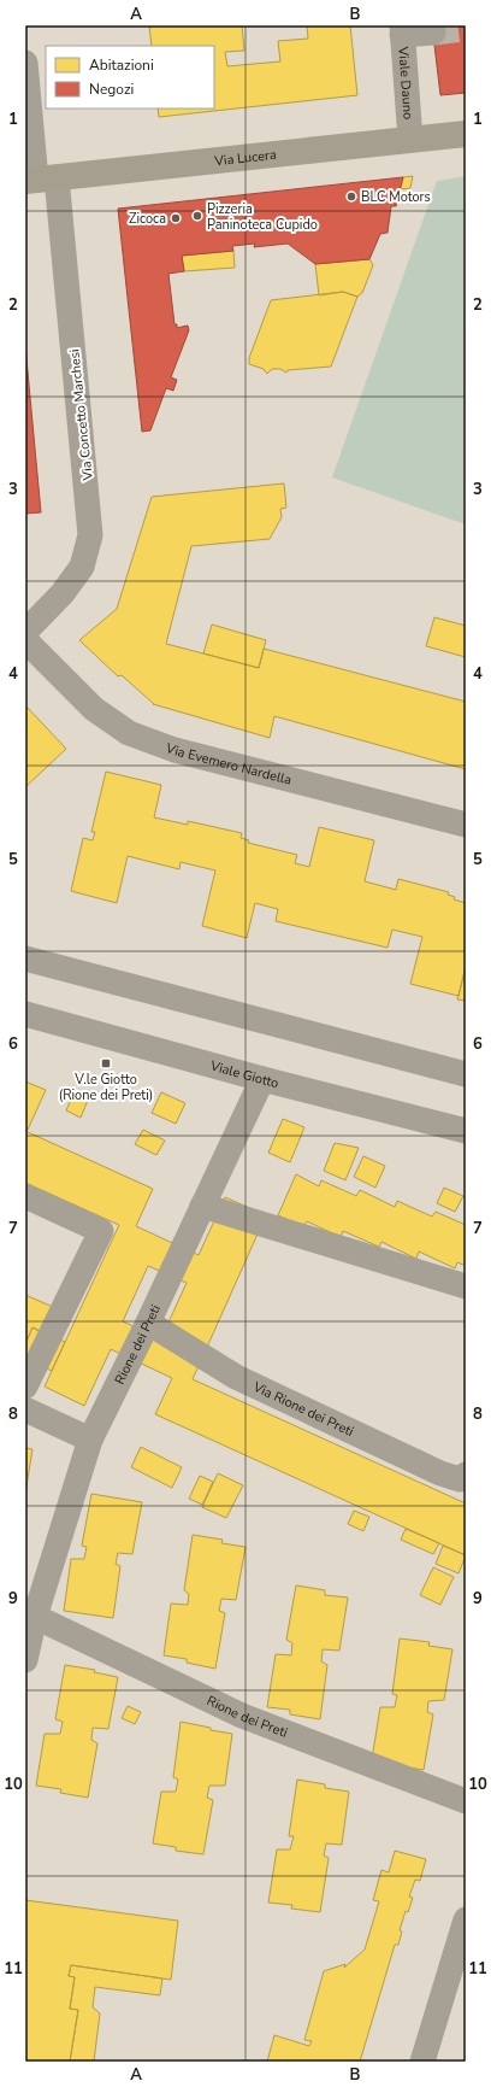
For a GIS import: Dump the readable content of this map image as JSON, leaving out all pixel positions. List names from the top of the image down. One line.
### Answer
{"streets":{"street":["Viale Dauno","Via Lucera","Via Concetto Marchesi","Via Evemero Nardella","Viale Giotto","Rione dei Preti","Via Rione dei Preti"]},"crossings":[["Viale Dauno","Via Lucera"],["Via Lucera","Via Concetto Marchesi"],["Viale Giotto","Rione dei Preti"],["Rione dei Preti","Via Rione dei Preti"]],"places":{"other":["BLC Motors","Pizzeria Paninoteca Cupido","Zicoca"],"transit":["V.le Giotto (Rione dei Preti)"]},"legend":["Abitazioni","Negozi"],"grid":{"columns":["A","B"],"rows":["1","2","3","4","5","6","7","8","9","10","11"]}}
